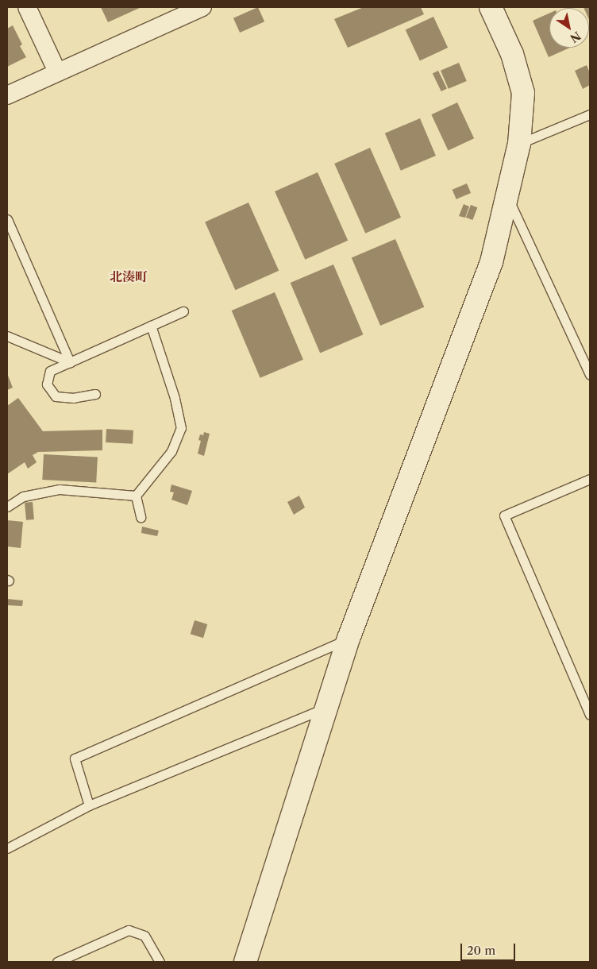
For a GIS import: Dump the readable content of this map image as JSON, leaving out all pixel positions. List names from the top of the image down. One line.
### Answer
{"districts":["北湊町"],"scale_bar":"20 m","north":"bottom right"}
